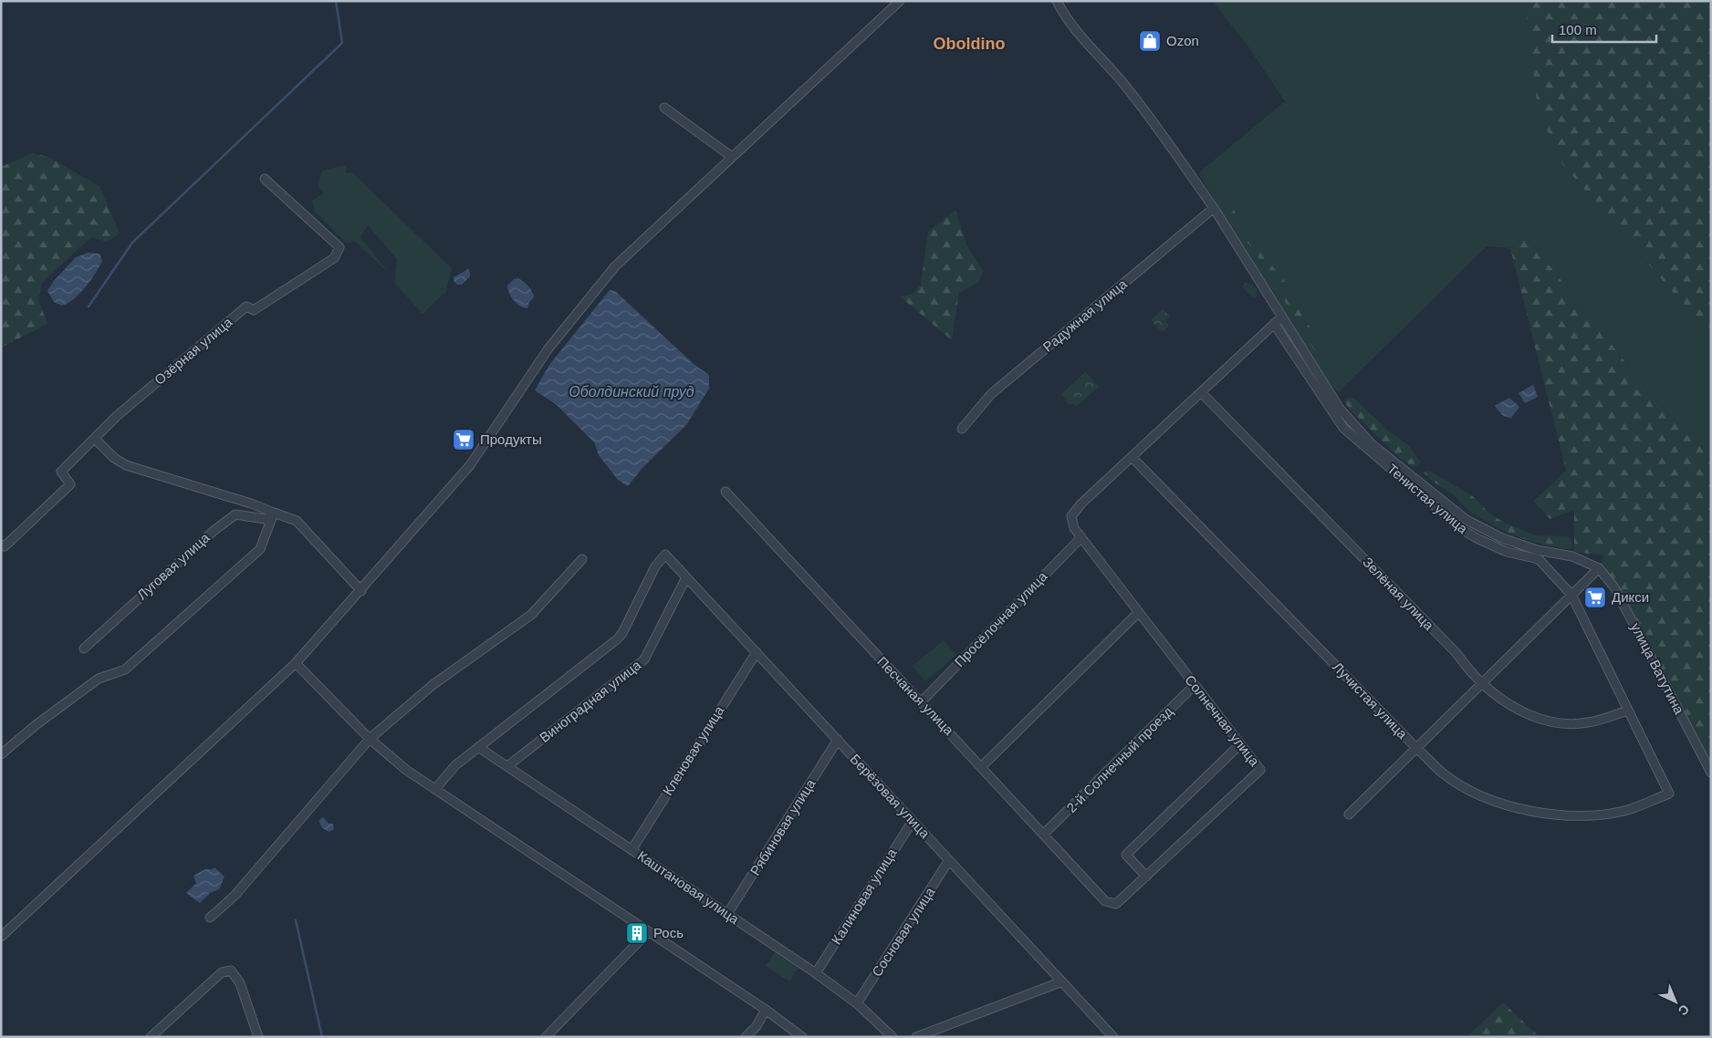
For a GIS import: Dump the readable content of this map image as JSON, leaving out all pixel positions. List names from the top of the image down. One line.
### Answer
{"streets":{"street":["Радужная улица","Озёрная улица","Тенистая улица","Луговая улица","Зелёная улица","Просёлочная улица","улица Ватутина","Песчаная улица","Лучистая улица","Виноградная улица","Солнечная улица","Кленовая улица","2-й Солнечный проезд","Берёзовая улица","Рябиновая улица","Каштановая улица","Калиновая улица","Сосновая улица"]},"crossings":[["Тенистая улица","Зелёная улица"],["Тенистая улица","Лучистая улица"],["Просёлочная улица","Песчаная улица"],["Просёлочная улица","Солнечная улица"],["Песчаная улица","Солнечная улица"],["Песчаная улица","2-й Солнечный проезд"],["Лучистая улица","Солнечная улица"],["Виноградная улица","Берёзовая улица"],["Виноградная улица","Каштановая улица"],["Солнечная улица","2-й Солнечный проезд"],["Кленовая улица","Берёзовая улица"],["Кленовая улица","Каштановая улица"],["Берёзовая улица","Рябиновая улица"],["Берёзовая улица","Каштановая улица"],["Берёзовая улица","Калиновая улица"],["Берёзовая улица","Сосновая улица"],["Рябиновая улица","Каштановая улица"],["Каштановая улица","Калиновая улица"],["Каштановая улица","Сосновая улица"]],"districts":["Oboldino"],"water":["Оболдинский пруд"],"places":{"shop":["Ozon"],"supermarket":["Продукты","Дикси"],"building":["Рось"]},"scale_bar":"100 m","north":"bottom right"}
